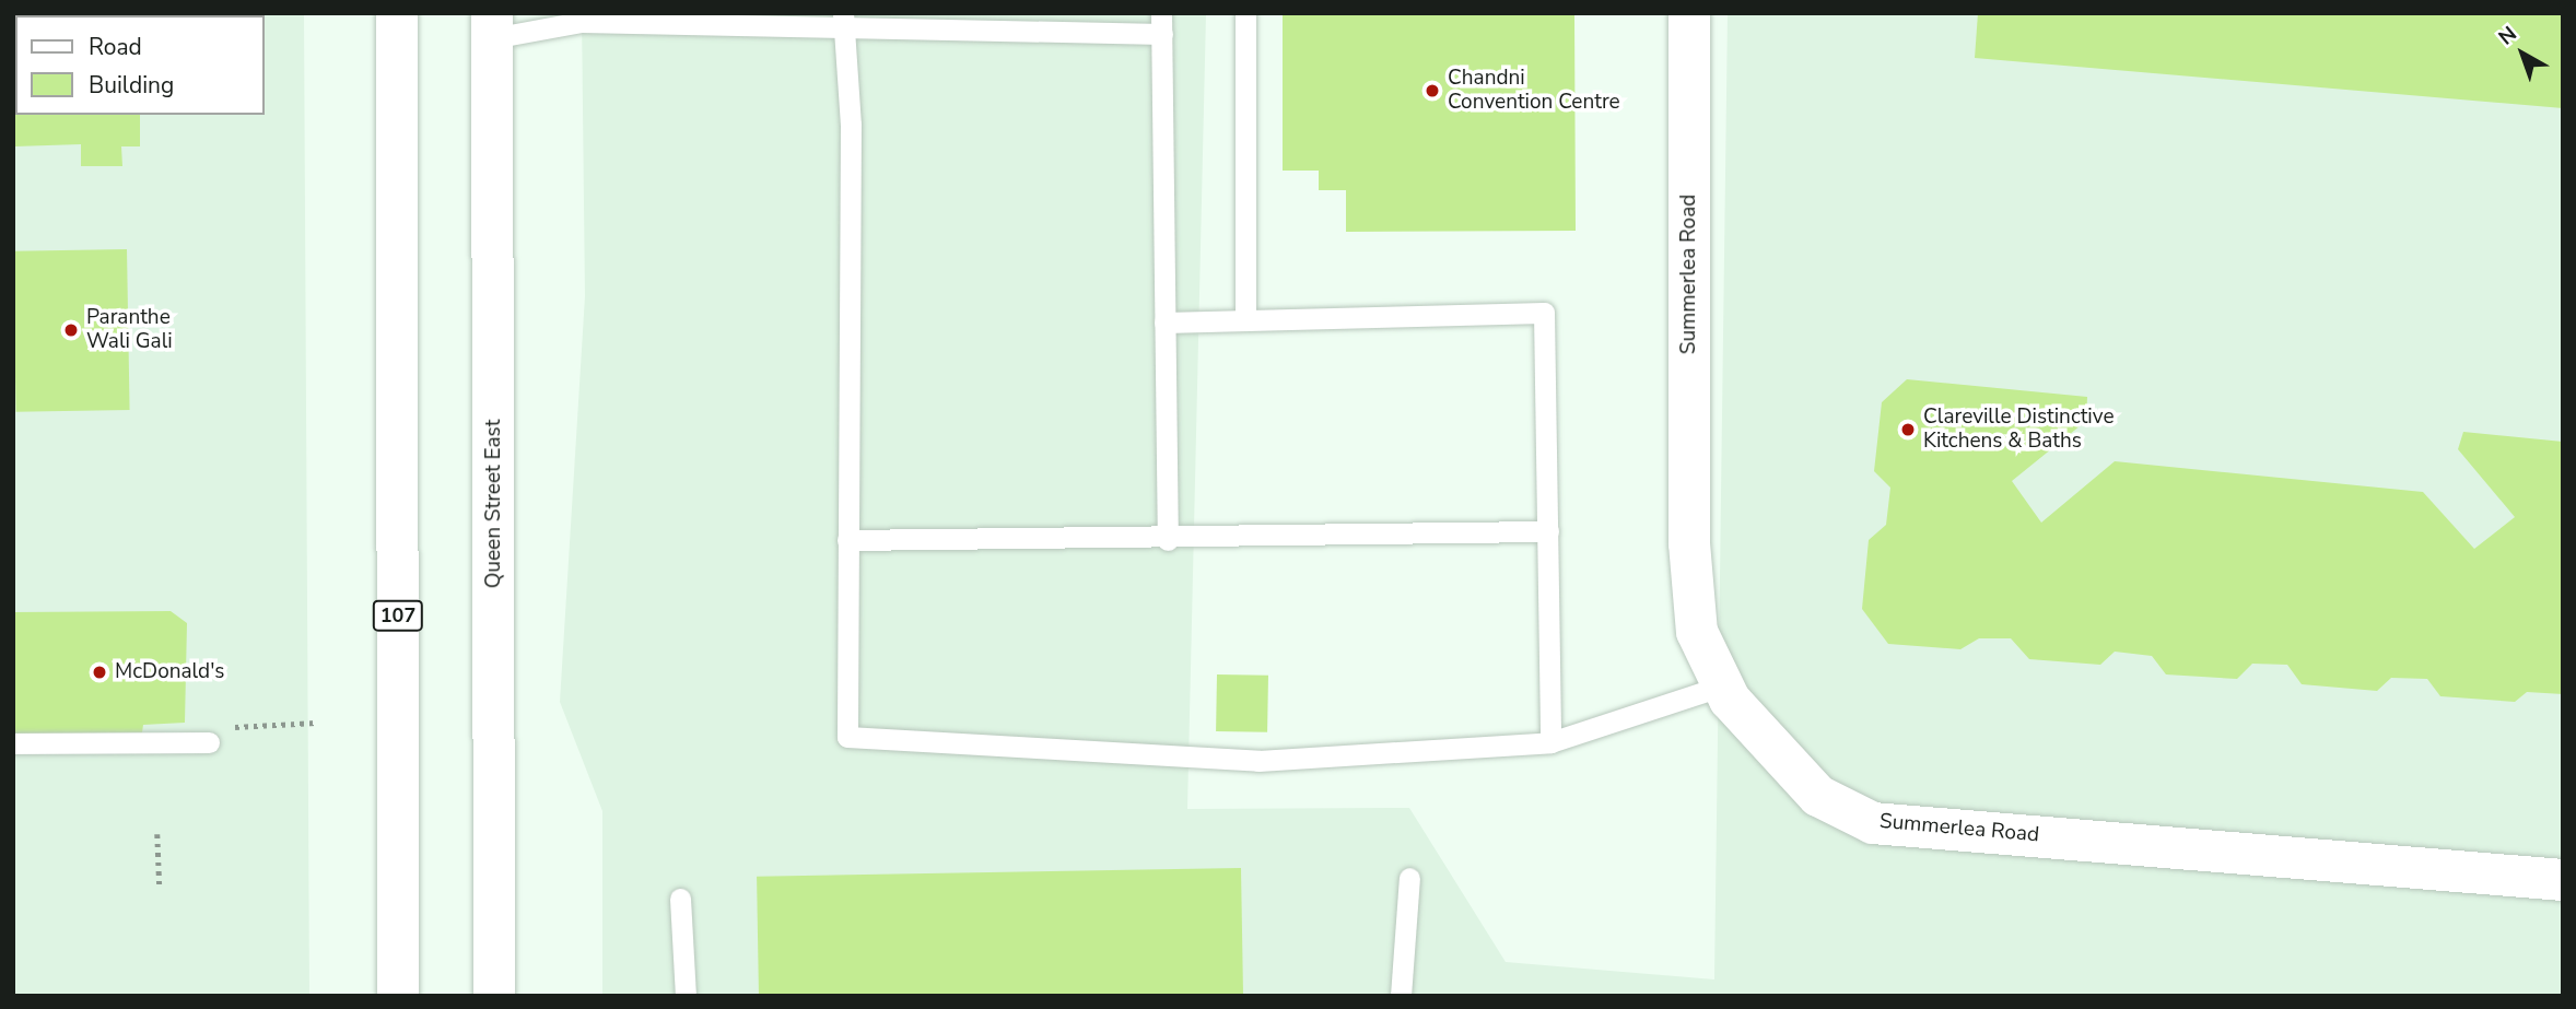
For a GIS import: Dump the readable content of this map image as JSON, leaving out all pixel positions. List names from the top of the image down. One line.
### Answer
{"streets":{"main road":["Summerlea Road","Queen Street East","107"]},"places":["Chandni Convention Centre","Paranthe Wali Gali","Clareville Distinctive Kitchens & Baths","McDonald's"],"legend":["Road","Building"],"north":"top left"}
